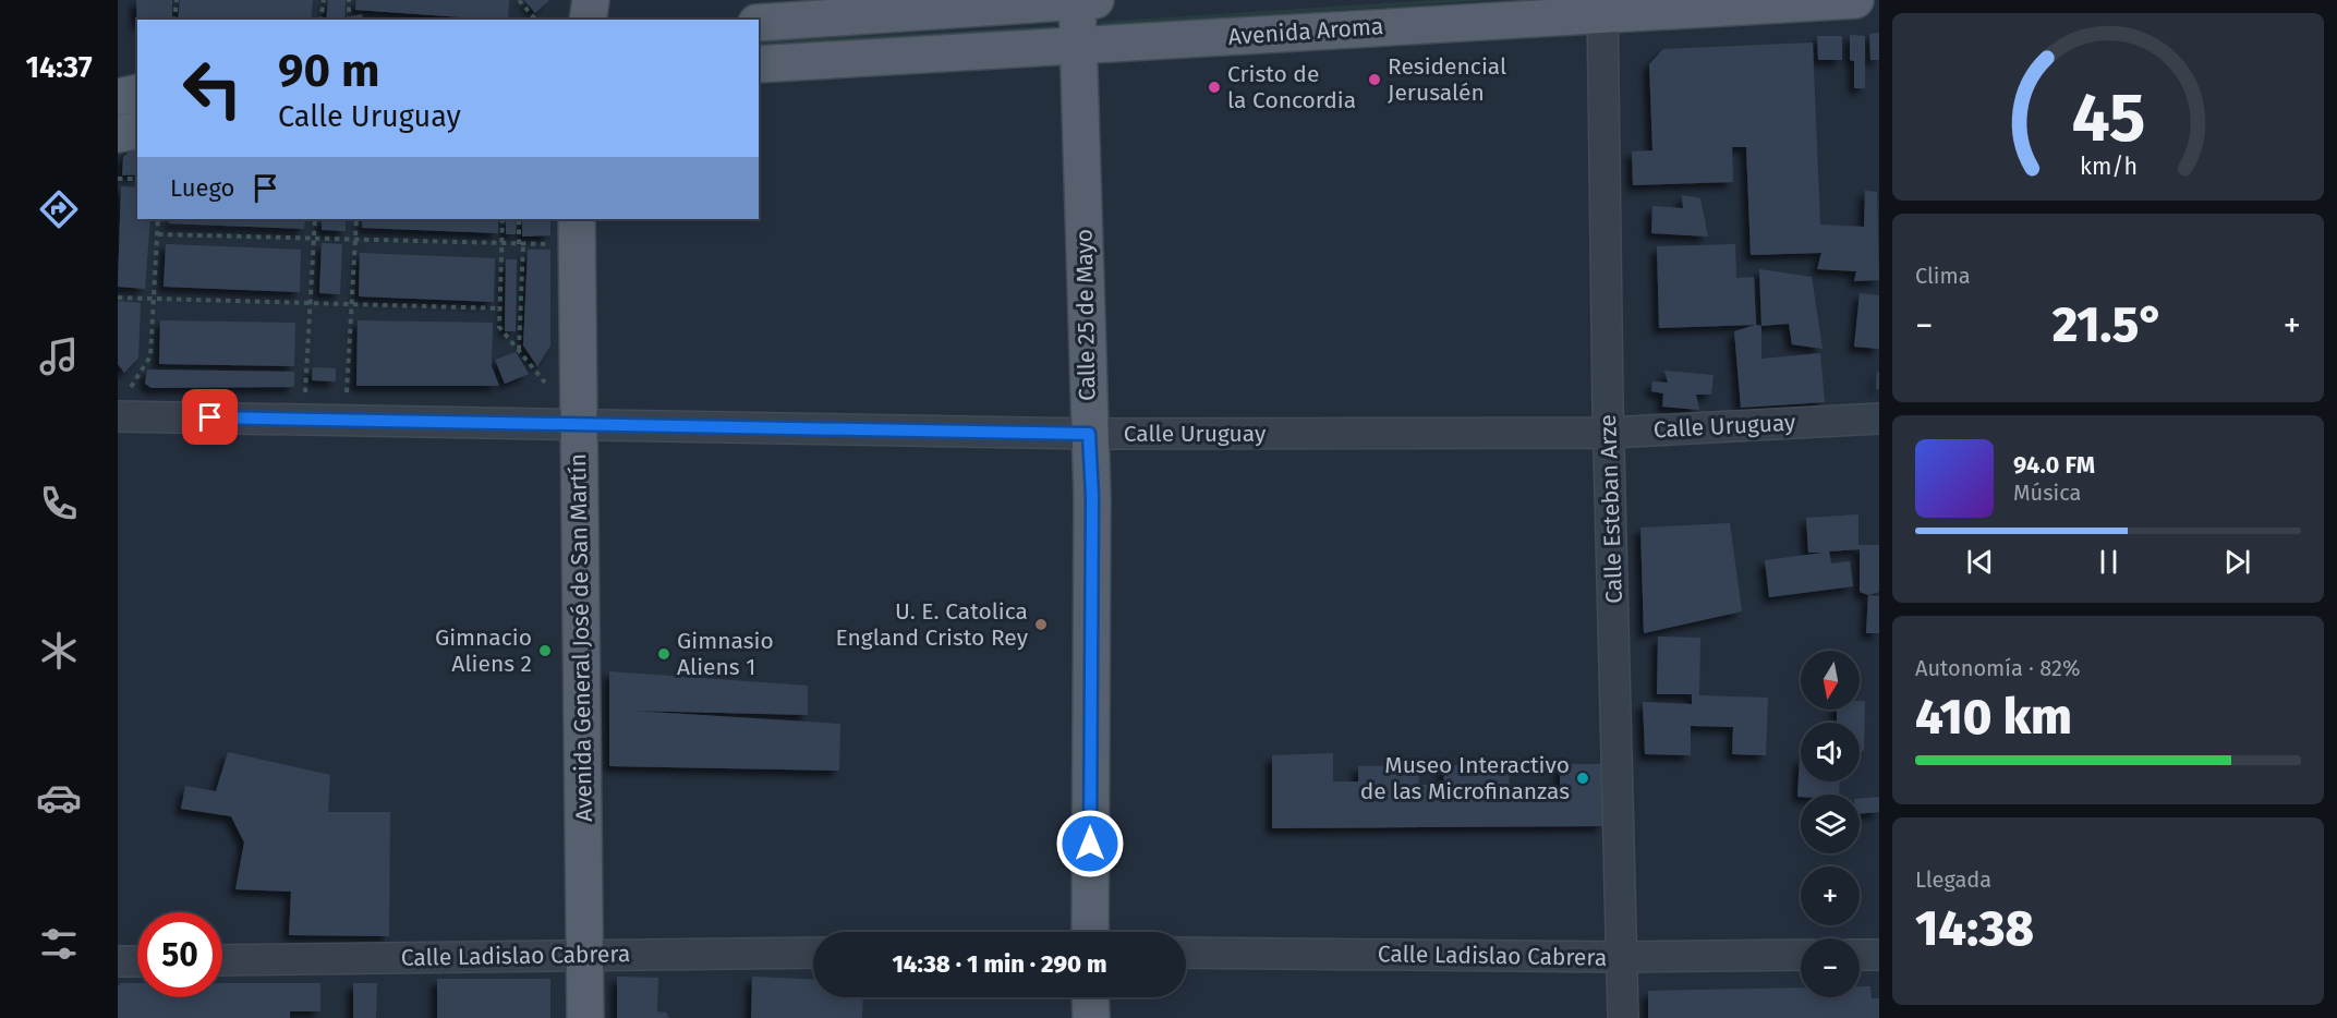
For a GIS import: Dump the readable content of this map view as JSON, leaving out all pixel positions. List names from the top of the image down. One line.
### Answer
{"streets":{"main road":["Avenida Aroma","Calle 25 de Mayo","Avenida General José de San Martín"],"street":["Calle Uruguay","Calle Esteban Arze","Calle Ladislao Cabrera"]},"crossings":[["Avenida Aroma","Calle 25 de Mayo"],["Avenida Aroma","Calle Esteban Arze"],["Calle 25 de Mayo","Calle Uruguay"],["Calle Uruguay","Calle Esteban Arze"],["Calle Uruguay","Avenida General José de San Martín"],["Calle Esteban Arze","Calle Ladislao Cabrera"],["Avenida General José de San Martín","Calle Ladislao Cabrera"]],"places":["Residencial Jerusalén","Cristo de la Concordia","U. E. Catolica England Cristo Rey","Gimnacio Aliens 2","Gimnasio Aliens 1","Museo Interactivo de las Microfinanzas"],"north":"bottom","page":{"tabs":"14:37","turn":["90 m","Calle Uruguay"],"then":"Luego","tile":["Clima",["Autonomía · 82%","410 km"],["Llegada","14:38"]],"heat":["−","21.5°","+"],"song":["94.0 FM","Música"],"map_buttons":["+","−"],"limit":"50","trip":"14:38 · 1 min · 290 m","gauge":["45","km/h"]}}
